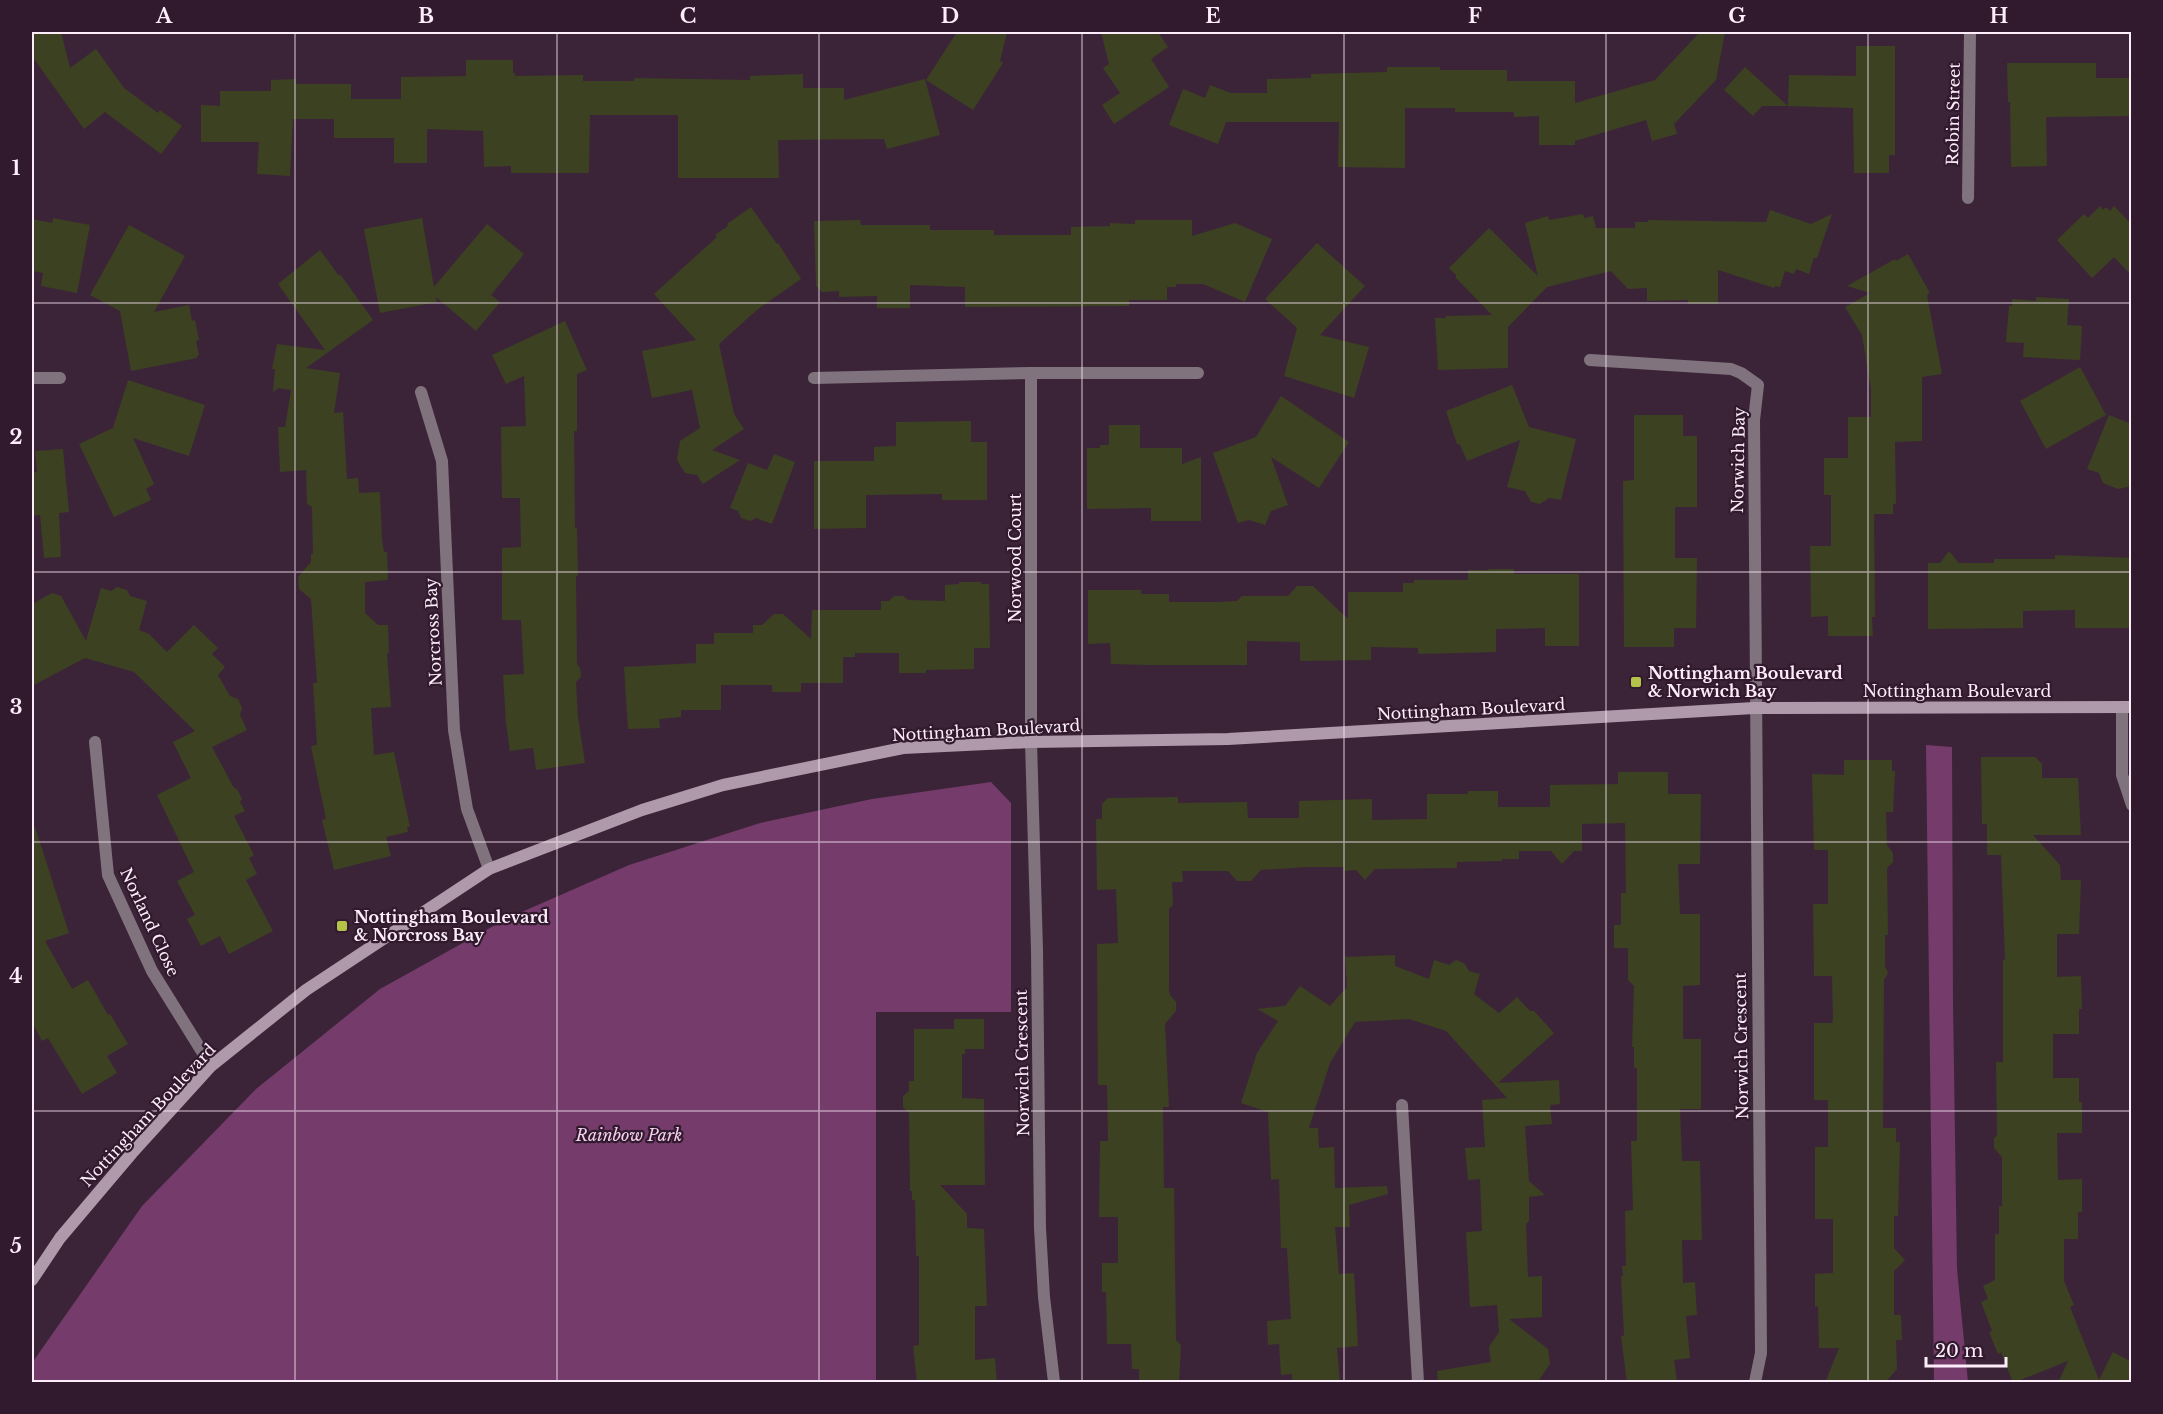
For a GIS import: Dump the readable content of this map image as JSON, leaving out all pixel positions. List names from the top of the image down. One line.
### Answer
{"streets":{"street":["Robin Street","Norwich Bay","Norwood Court","Norcross Bay","Nottingham Boulevard","Norland Close","Norwich Crescent"]},"crossings":[["Norwich Bay","Nottingham Boulevard"],["Norwich Bay","Norwich Crescent"],["Norwood Court","Nottingham Boulevard"],["Norwood Court","Norwich Crescent"],["Norcross Bay","Nottingham Boulevard"],["Nottingham Boulevard","Norland Close"],["Nottingham Boulevard","Norwich Crescent"]],"parks":["Rainbow Park"],"places":{"transit":["Nottingham Boulevard & Norwich Bay","Nottingham Boulevard & Norcross Bay"]},"scale_bar":"20 m","grid":{"columns":["A","B","C","D","E","F","G","H"],"rows":["1","2","3","4","5"]}}
